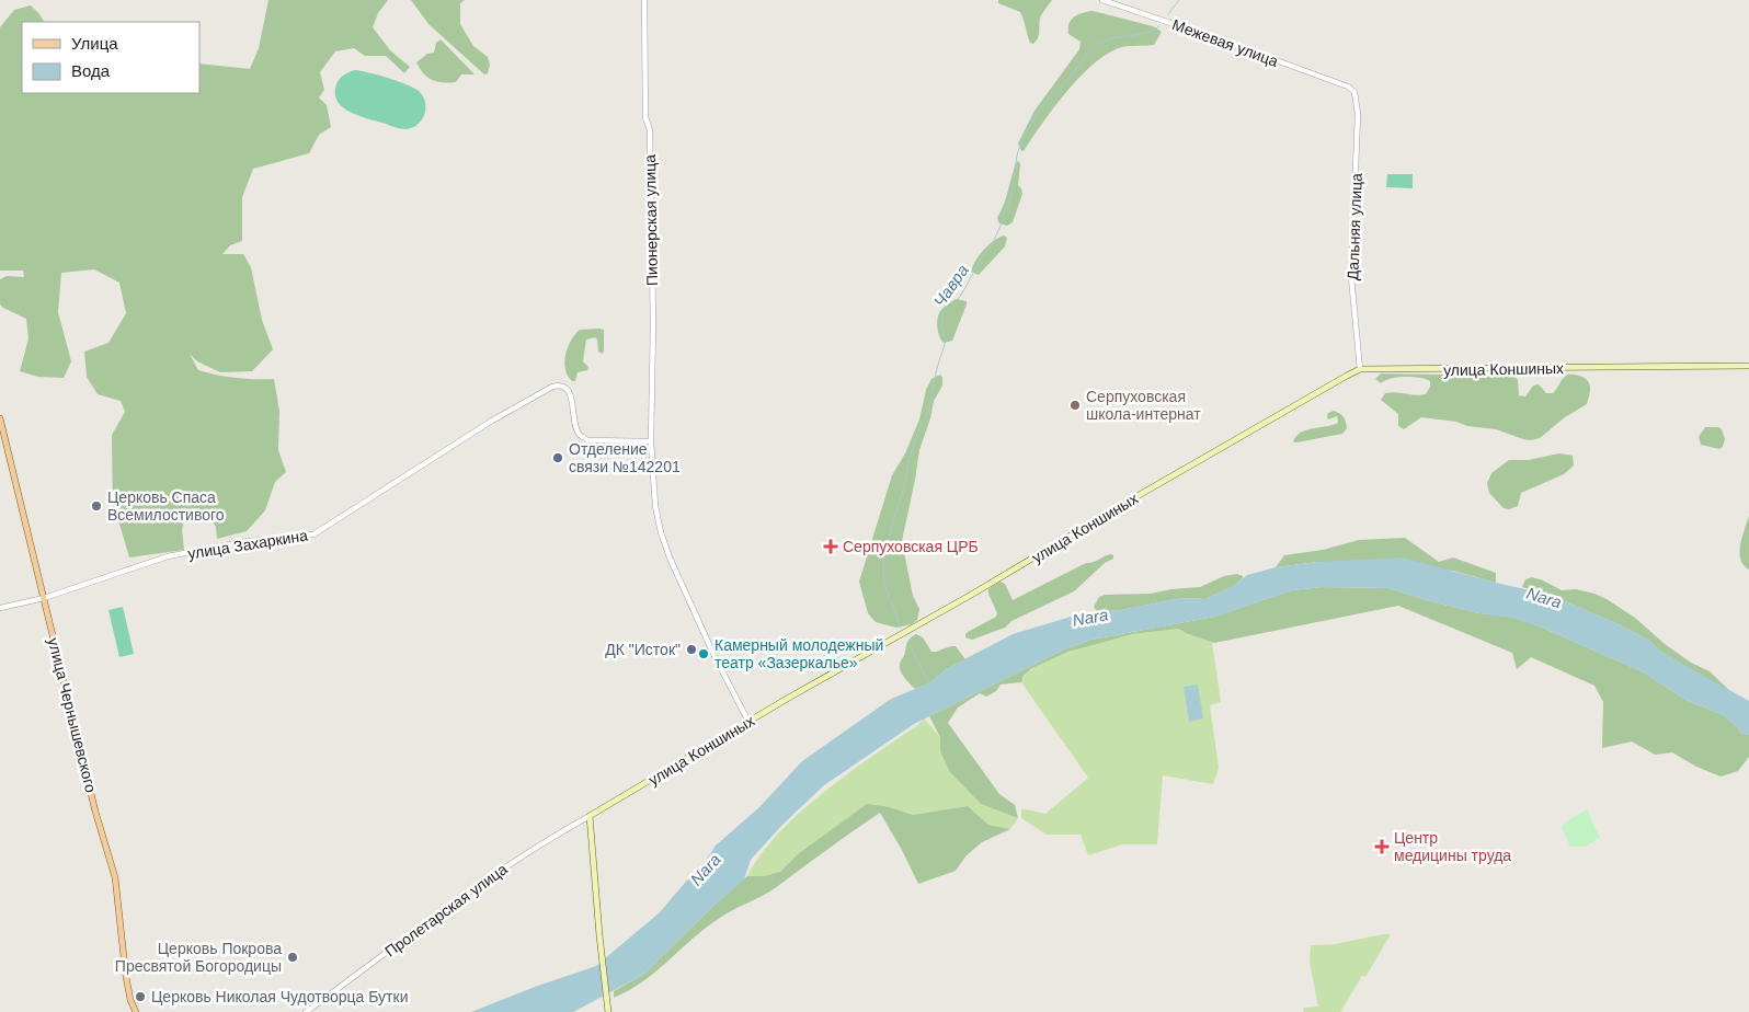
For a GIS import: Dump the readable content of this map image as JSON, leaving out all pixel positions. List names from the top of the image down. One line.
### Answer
{"streets":{"main road":["улица Коншиных","улица Чернышевского"],"street":["Межевая улица","Пионерская улица","Дальняя улица","улица Захаркина","Пролетарская улица"]},"crossings":[["Межевая улица","Дальняя улица"],["Пионерская улица","улица Коншиных"],["Пионерская улица","улица Захаркина"],["Дальняя улица","улица Коншиных"],["улица Коншиных","Пролетарская улица"],["улица Захаркина","улица Чернышевского"]],"water":["Чавра","Nara"],"places":{"other":["Серпуховская школа-интернат","Отделение связи №142201","Церковь Спаса Всемилостивого","ДК \"Исток\"","Камерный молодежный театр «Зазеркалье»","Церковь Покрова Пресвятой Богородицы","Церковь Николая Чудотворца Бутки"],"health":["Серпуховская ЦРБ","Центр медицины труда"]},"legend":["Улица","Вода"]}
